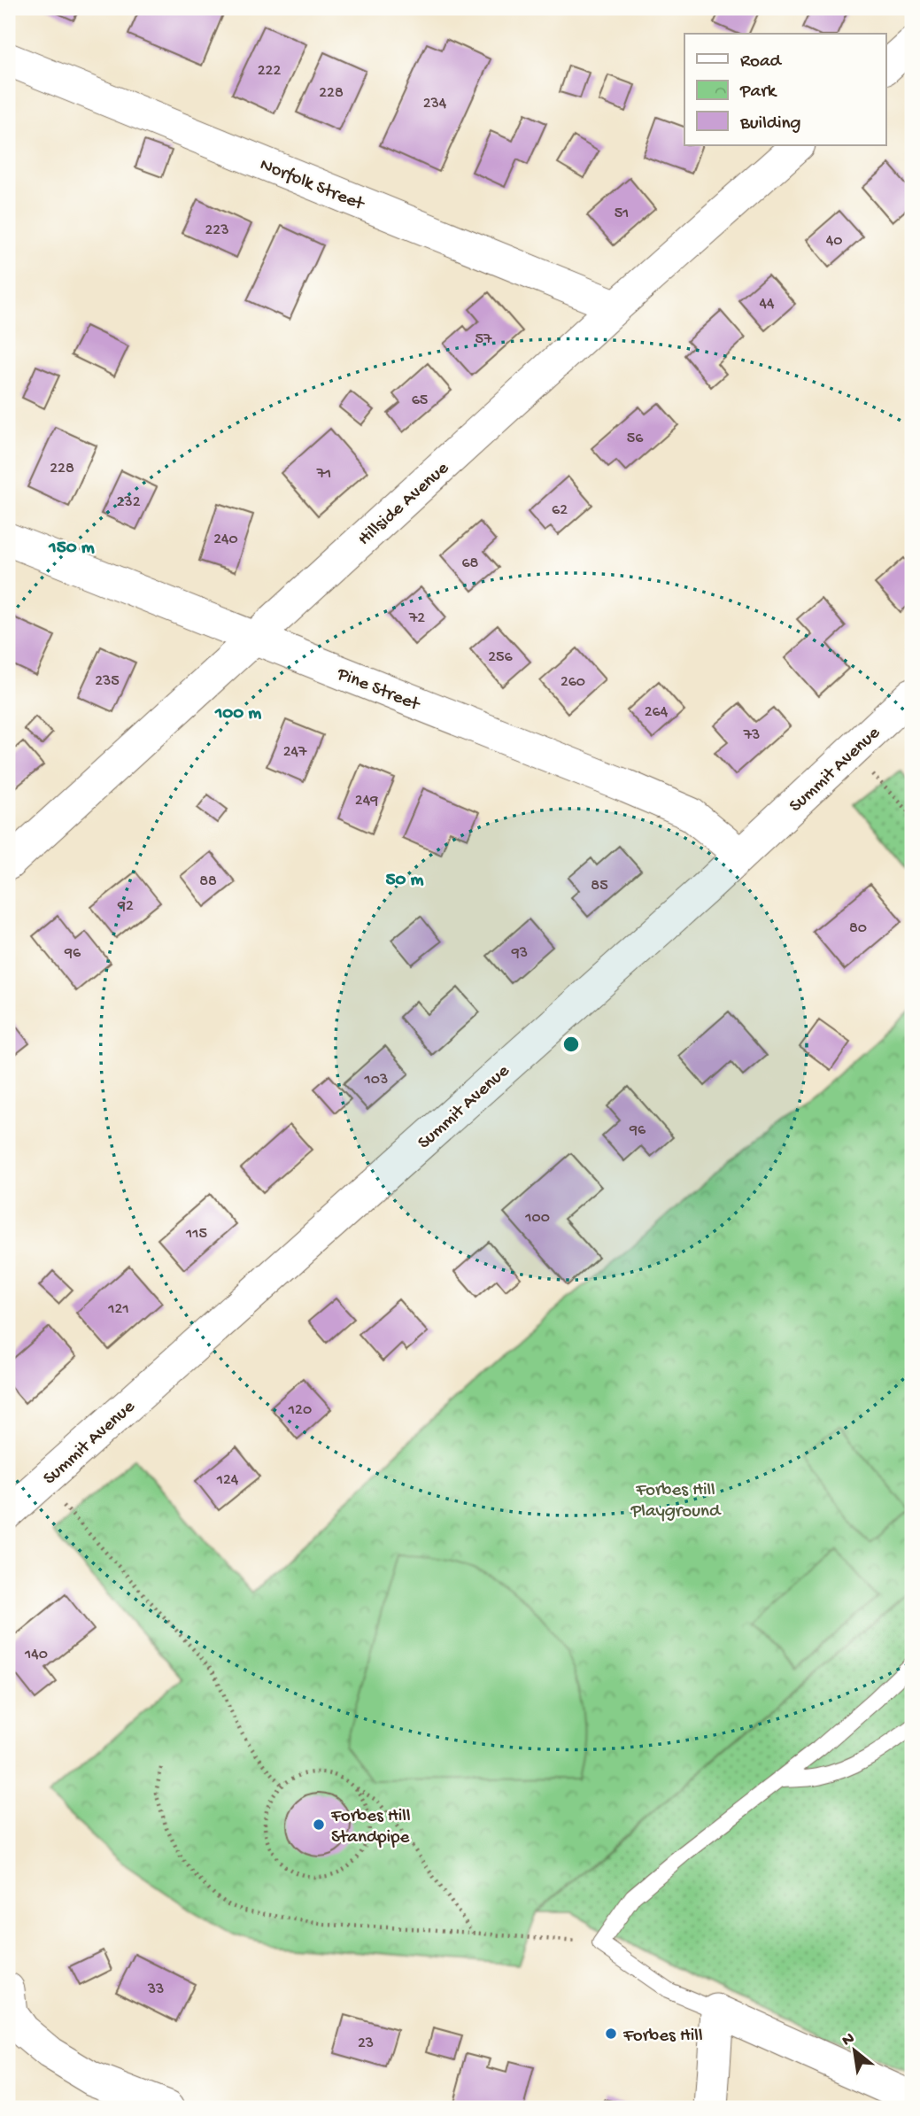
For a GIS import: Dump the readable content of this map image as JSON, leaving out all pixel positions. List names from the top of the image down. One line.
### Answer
{"streets":{"street":["Norfolk Street","Hillside Avenue","Pine Street","Summit Avenue"]},"crossings":[["Norfolk Street","Hillside Avenue"],["Hillside Avenue","Pine Street"],["Pine Street","Summit Avenue"]],"parks":["Forbes Hill Playground"],"places":["Forbes Hill Standpipe","Forbes Hill"],"house_numbers":["222","228","234","51","223","40","44","57","65","56","228","71","232","62","240","68","72","256","235","260","264","73","247","249","88","85","92","80","96","93","103","96","100","115","121","120","124","140","33","23"],"legend":["Road","Park","Building"],"north":"top left","rings":["150 m","100 m","50 m"]}
